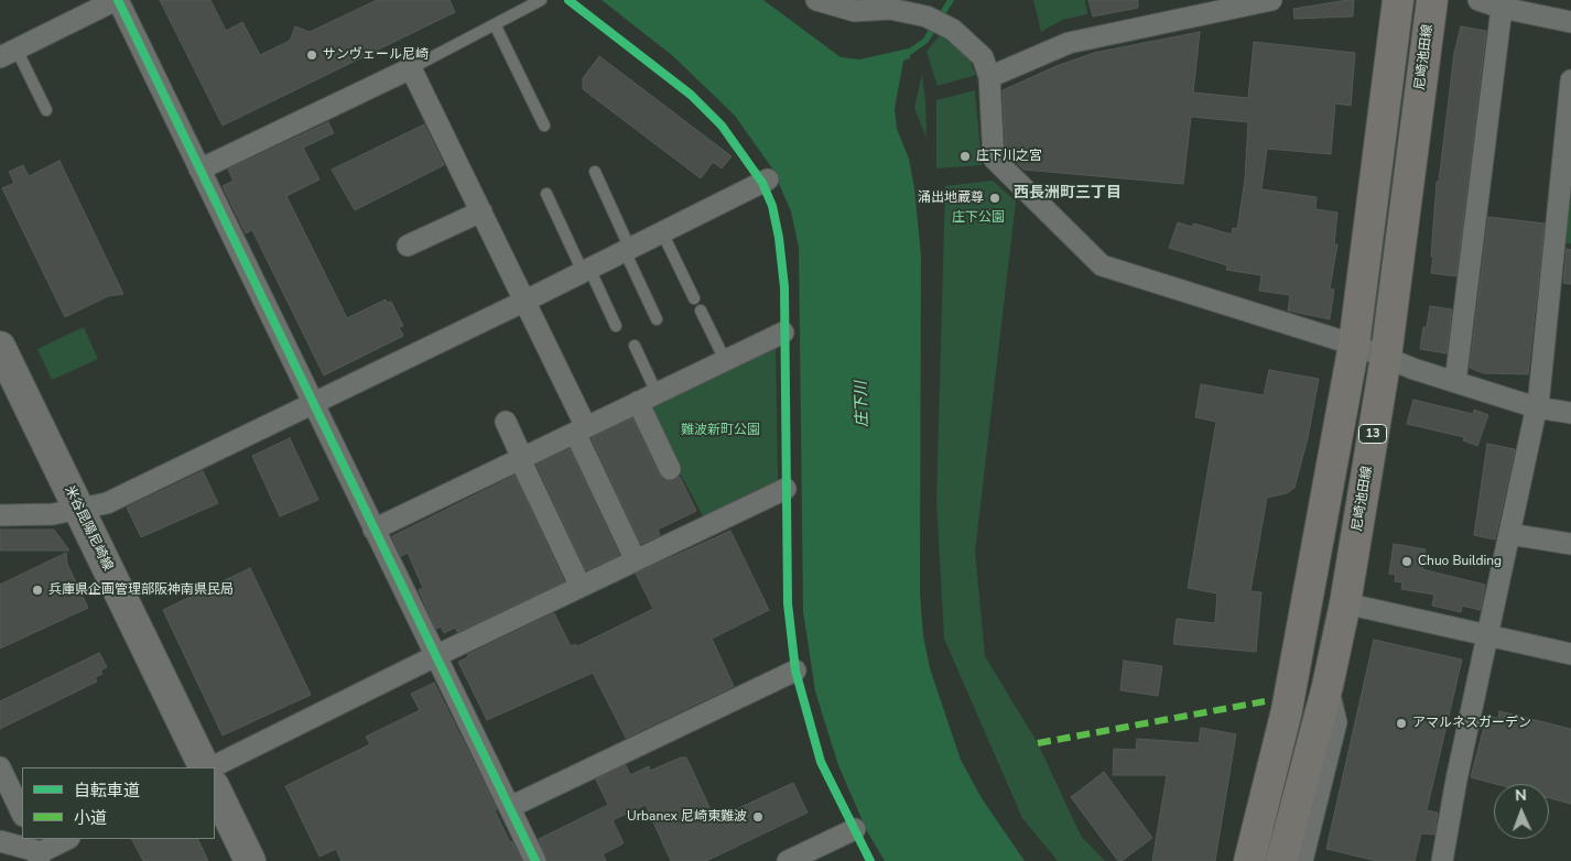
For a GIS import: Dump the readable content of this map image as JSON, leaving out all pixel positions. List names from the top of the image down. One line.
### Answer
{"streets":{"main road":["尼崎池田線","13","米谷昆陽尼崎線"]},"districts":["西長洲町三丁目"],"water":["庄下川"],"parks":["庄下公園","難波新町公園"],"places":["サンヴェール尼崎","庄下川之宮","涌出地蔵尊","Chuo Building","兵庫県企画管理部阪神南県民局","アマルネスガーデン","Urbanex 尼崎東難波"],"legend":["自転車道","小道"],"north":"top"}
